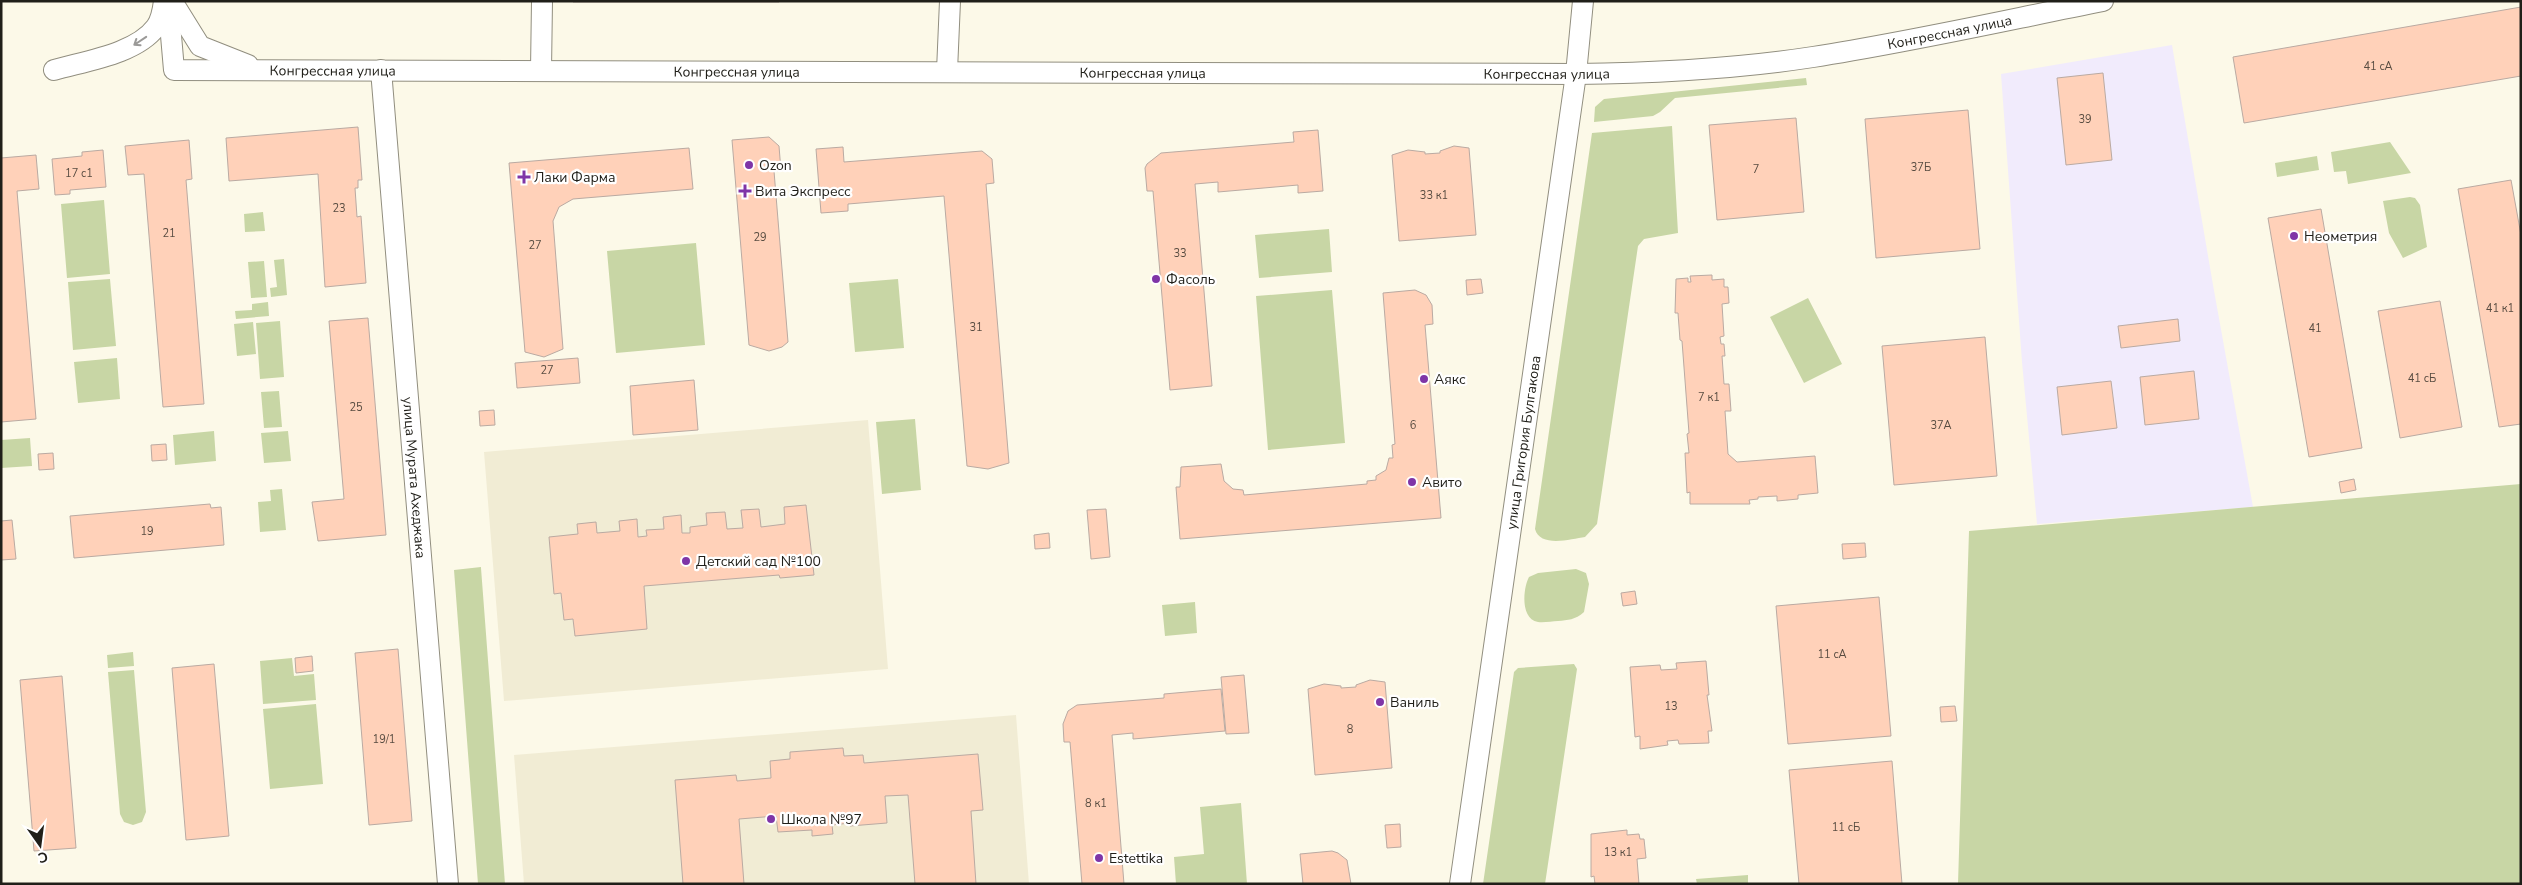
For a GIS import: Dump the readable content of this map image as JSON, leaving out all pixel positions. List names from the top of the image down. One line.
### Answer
{"streets":{"street":["Конгрессная улица","улица Григория Булгакова","улица Мурата Ахеджака"]},"crossings":[["Конгрессная улица","улица Григория Булгакова"],["Конгрессная улица","улица Мурата Ахеджака"]],"places":{"other":["Ozon","Неометрия","Фасоль","Аякс","Авито","Детский сад №100","Ваниль","Школа №97","Estettika"],"health":["Лаки Фарма","Вита Экспресс"]},"house_numbers":["41 сА","39","37Б","7","17 с1","33 к1","23","21","29","27","33","41 к1","31","41","27","41 сБ","7 к1","25","6","37А","19","11 сА","13","8","19/1","8 к1","11 сБ","13 к1"],"north":"bottom"}
